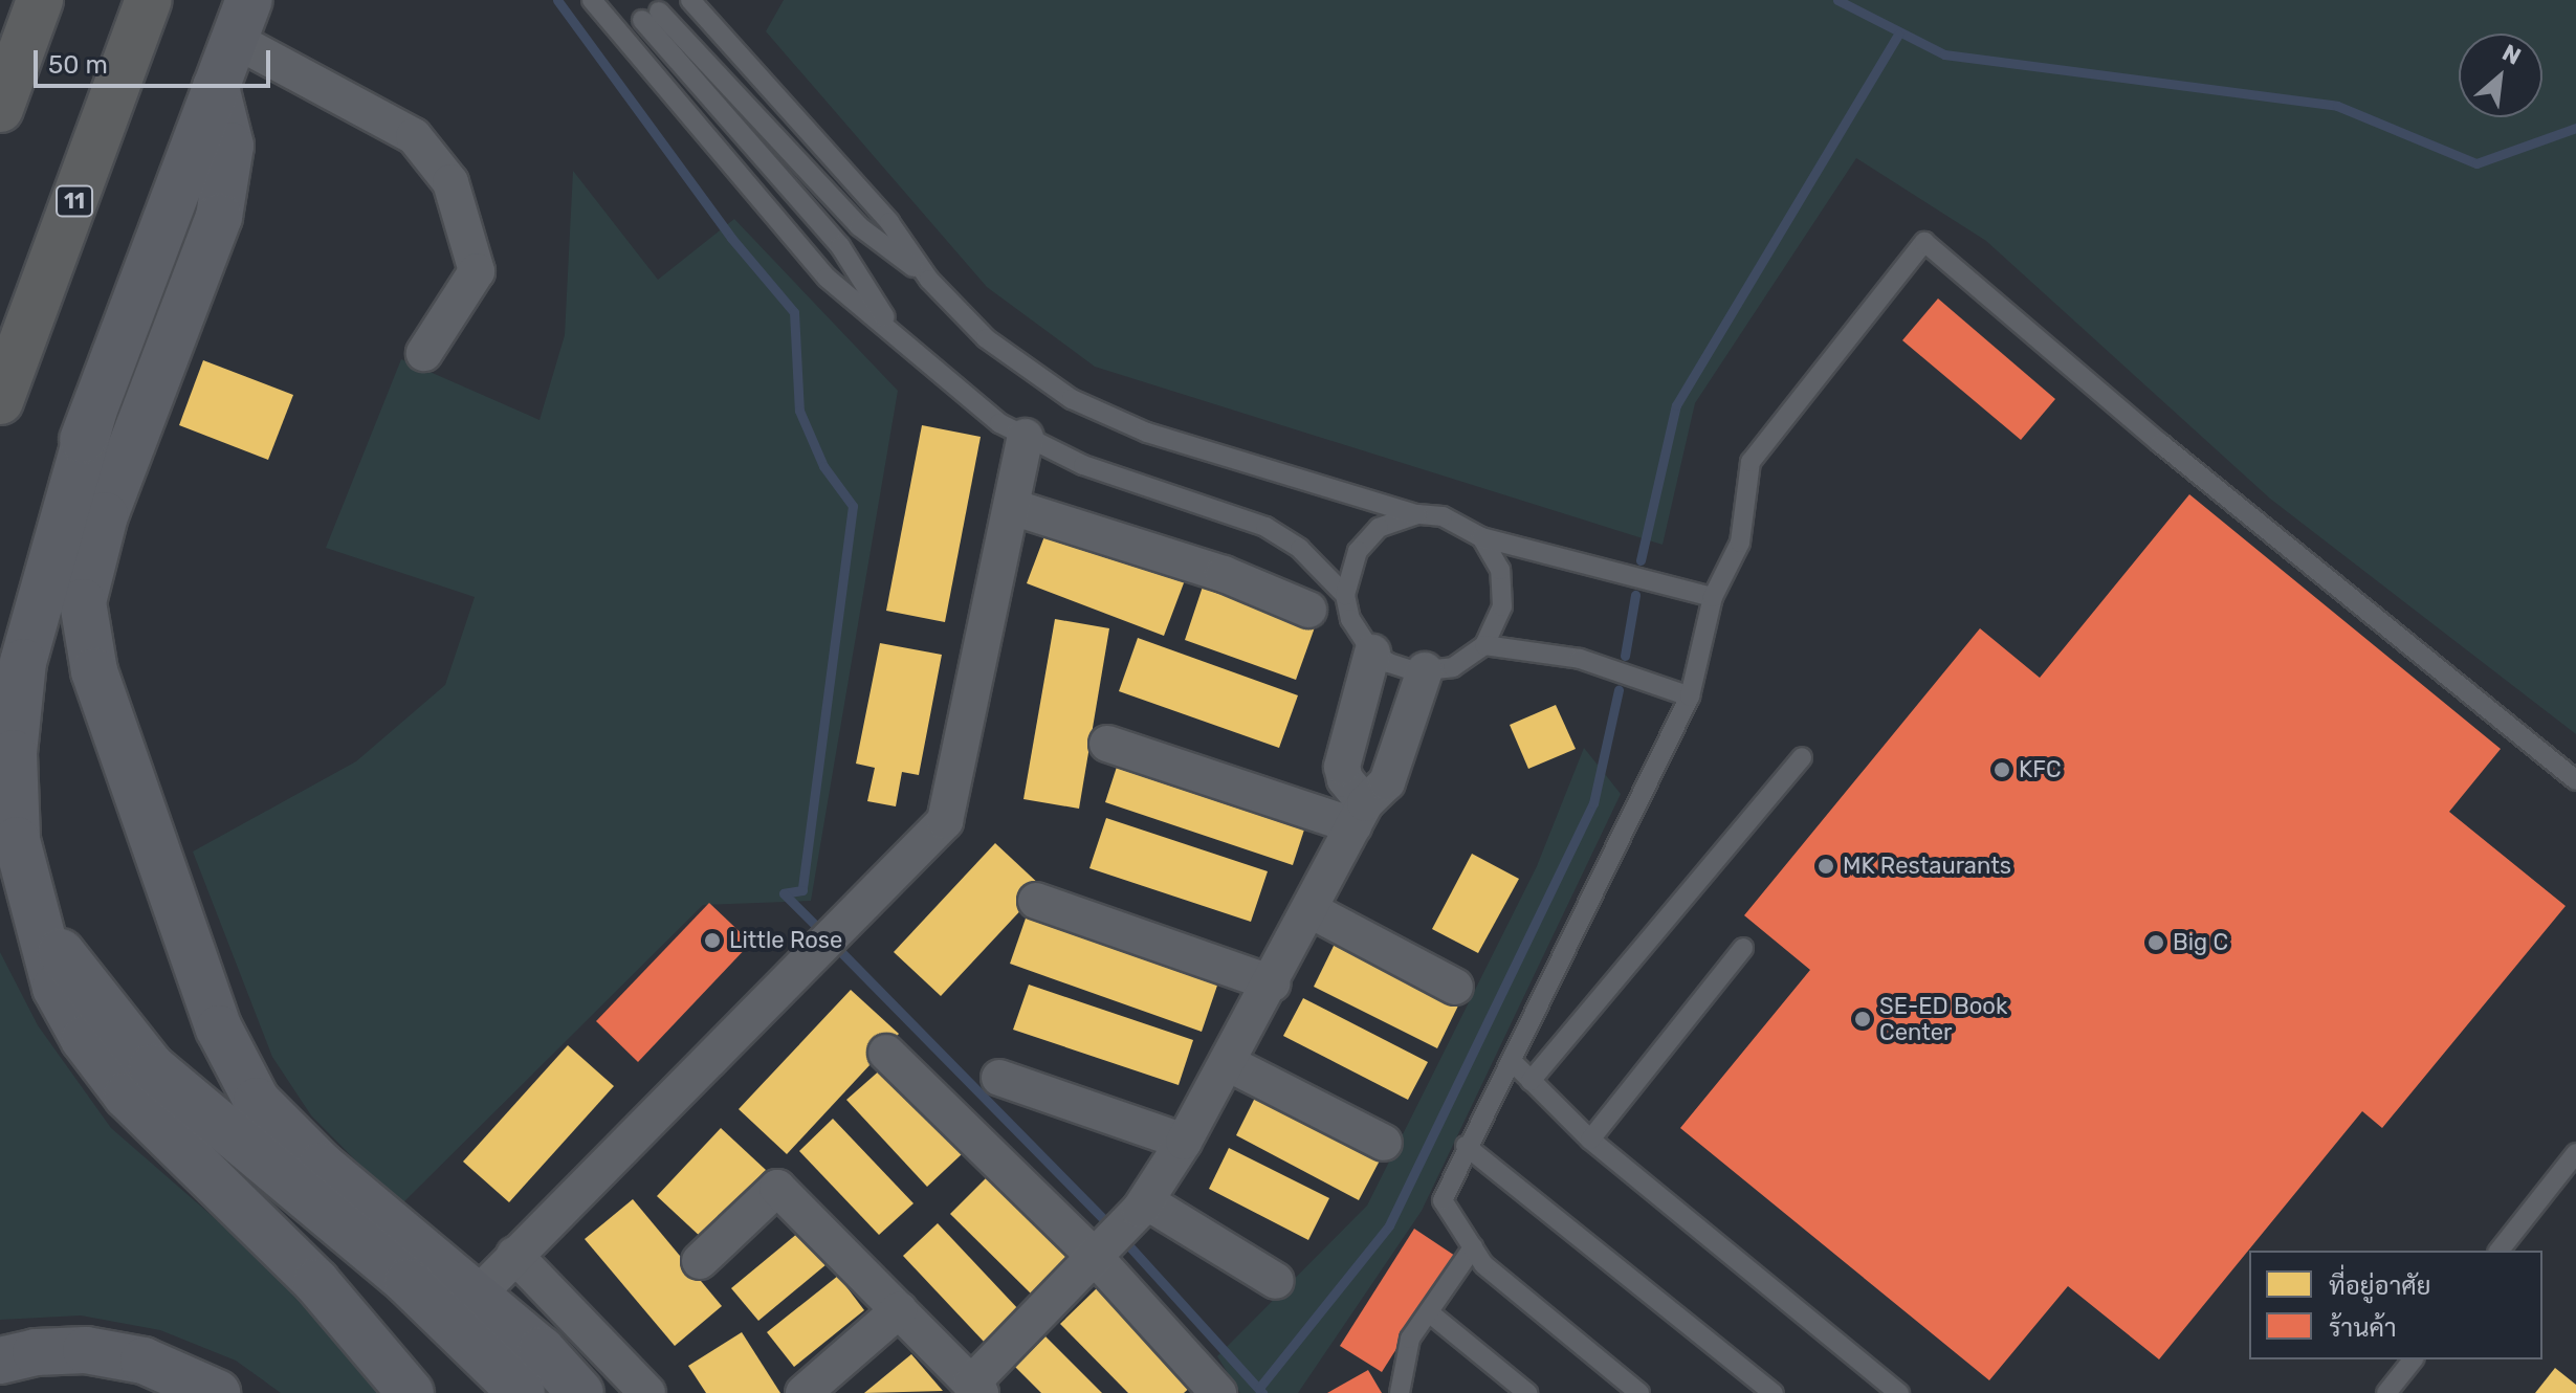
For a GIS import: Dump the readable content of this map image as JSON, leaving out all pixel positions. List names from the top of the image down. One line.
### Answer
{"streets":{"highway":["11"]},"places":["KFC","MK Restaurants","Little Rose","Big C","SE-ED Book Center"],"legend":["ที่อยู่อาศัย","ร้านค้า"],"scale_bar":"50 m","north":"top right"}
